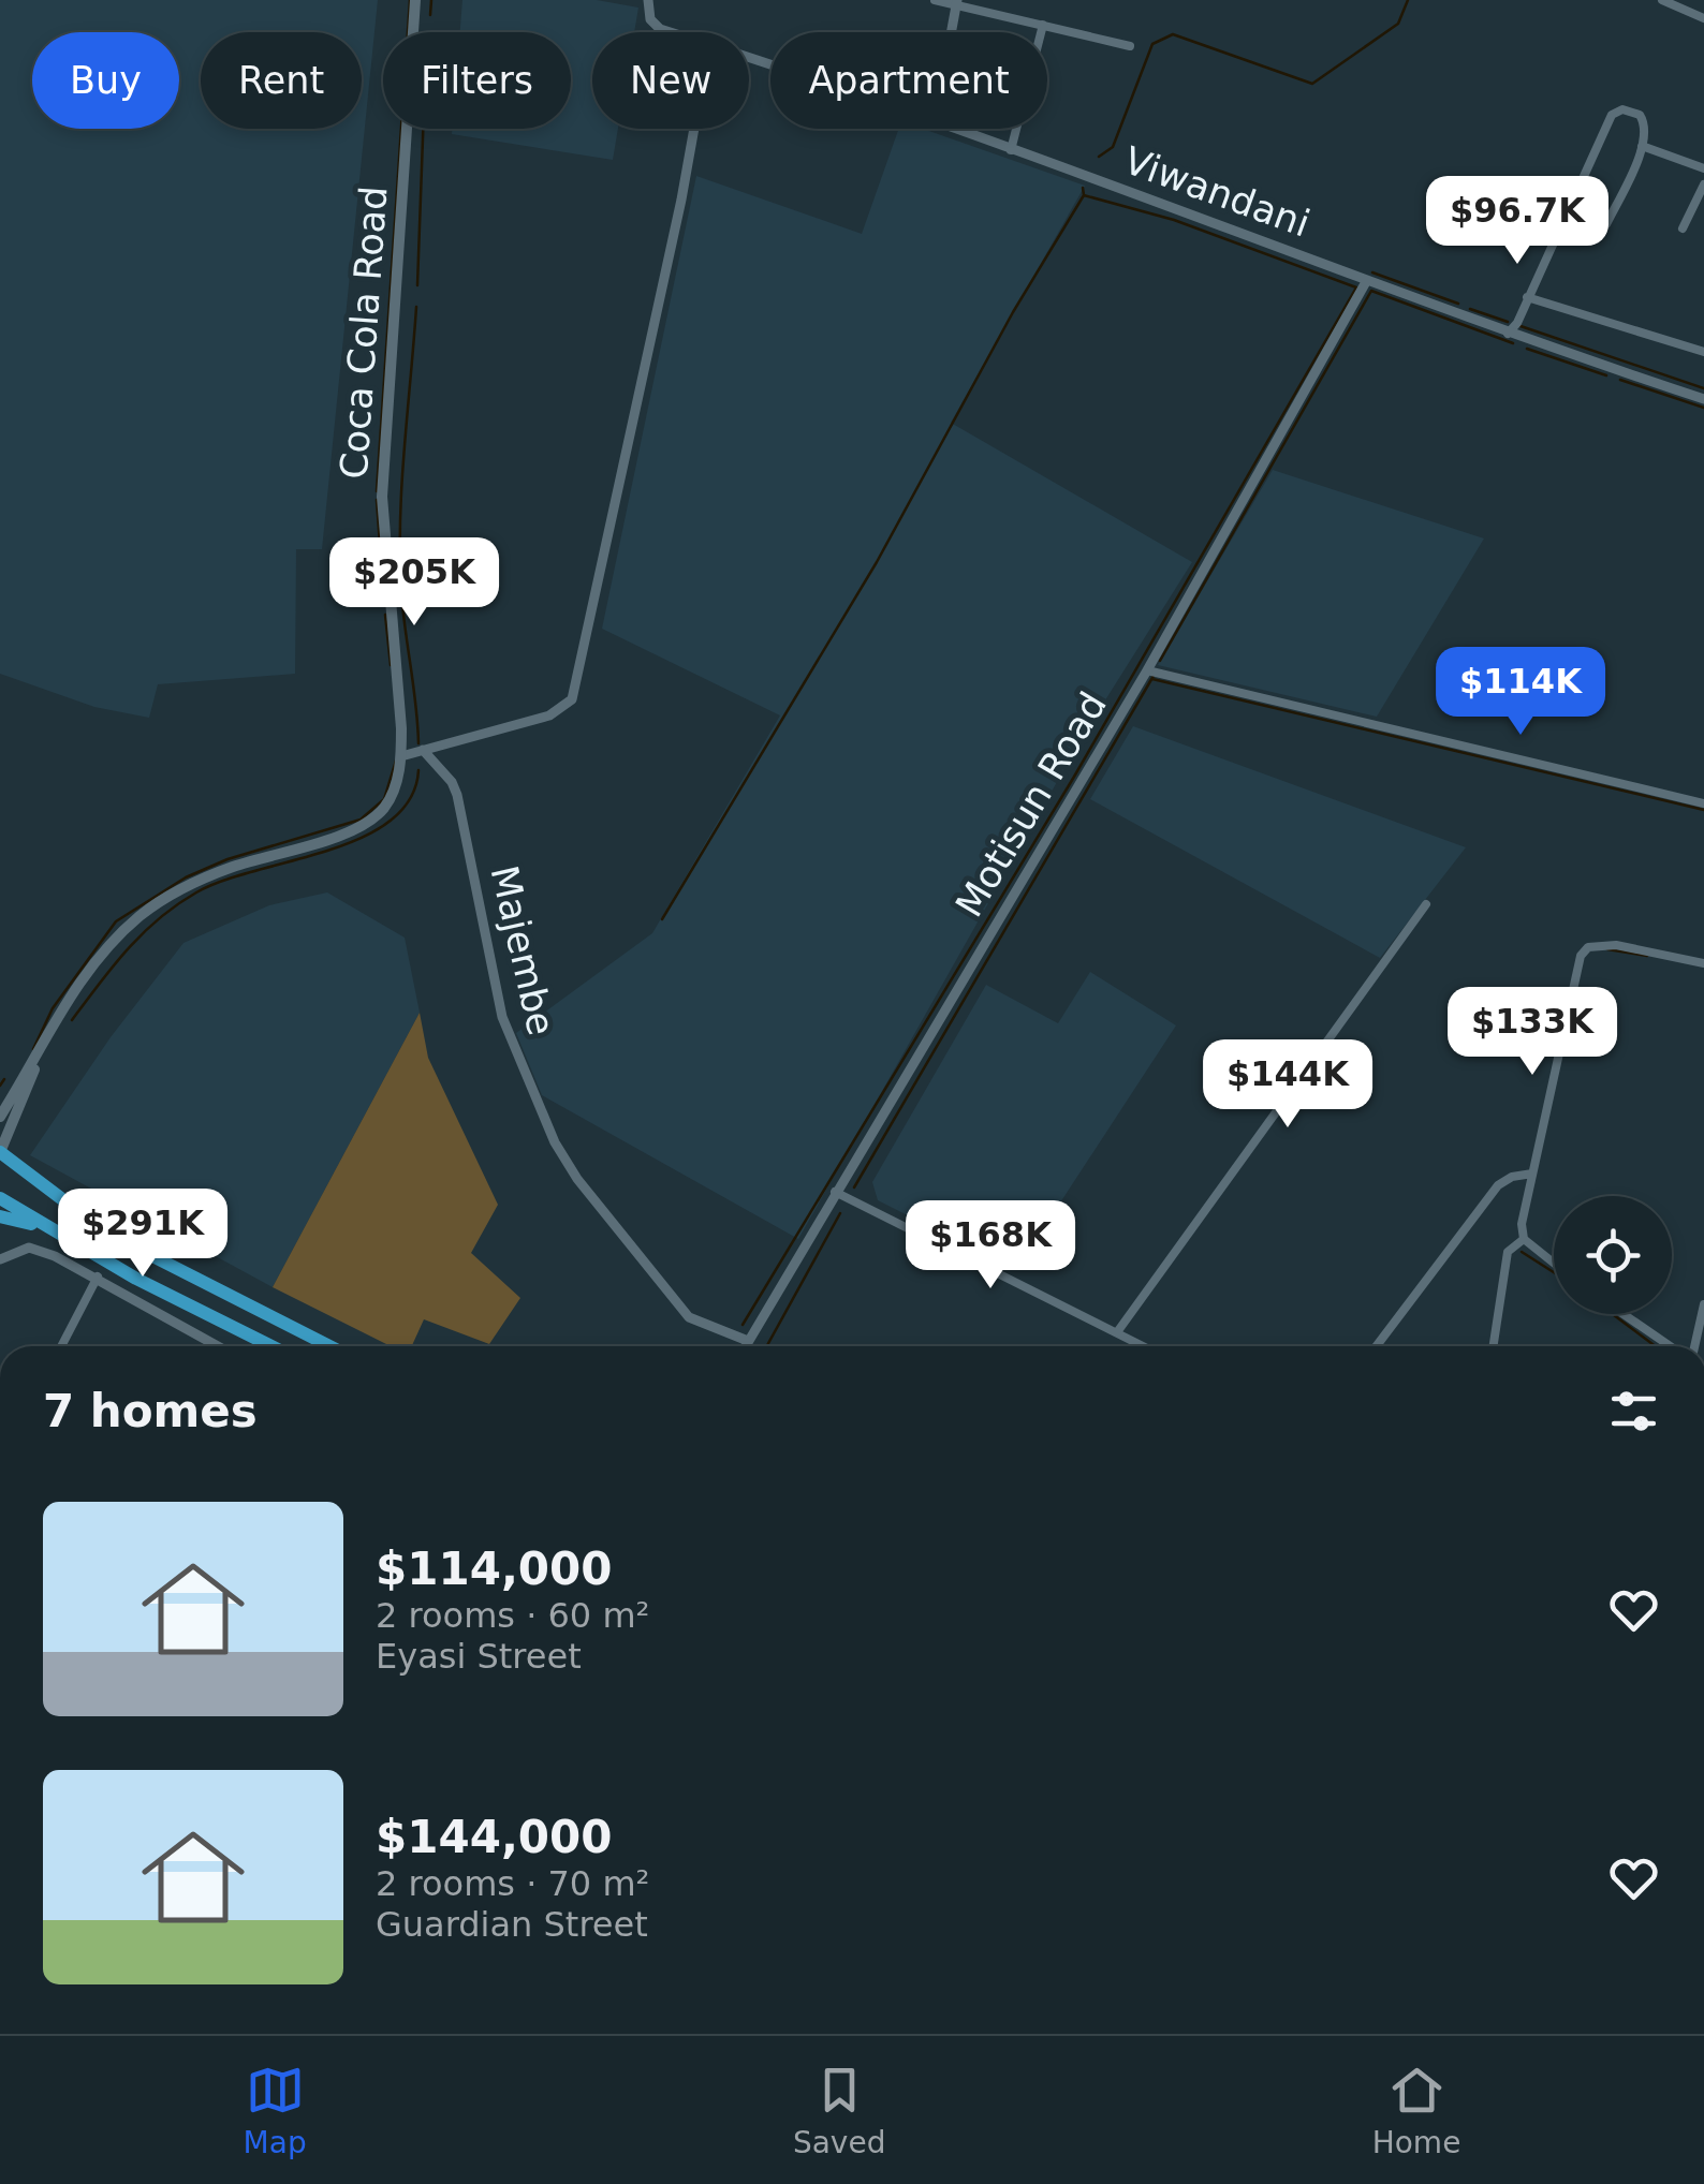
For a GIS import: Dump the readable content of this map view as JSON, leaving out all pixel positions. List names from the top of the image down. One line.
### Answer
{"streets":{"main road":["Coca Cola Road"],"street":["Viwandani","Motisun Road","Majembe"]},"crossings":[["Viwandani","Motisun Road"],["Motisun Road","Majembe"]],"page":{"chip":["Buy","Rent","Filters","New","Apartment"],"price":["$96.7K","$205K","$114K","$133K","$144K","$291K","$168K"],"heading":"7 homes","list":[{"name":"$114,000","note":"2 rooms · 60 m² · Eyasi Street"},{"name":"$144,000","note":"2 rooms · 70 m² · Guardian Street"}],"tabs":["Map","Saved","Home"]}}
